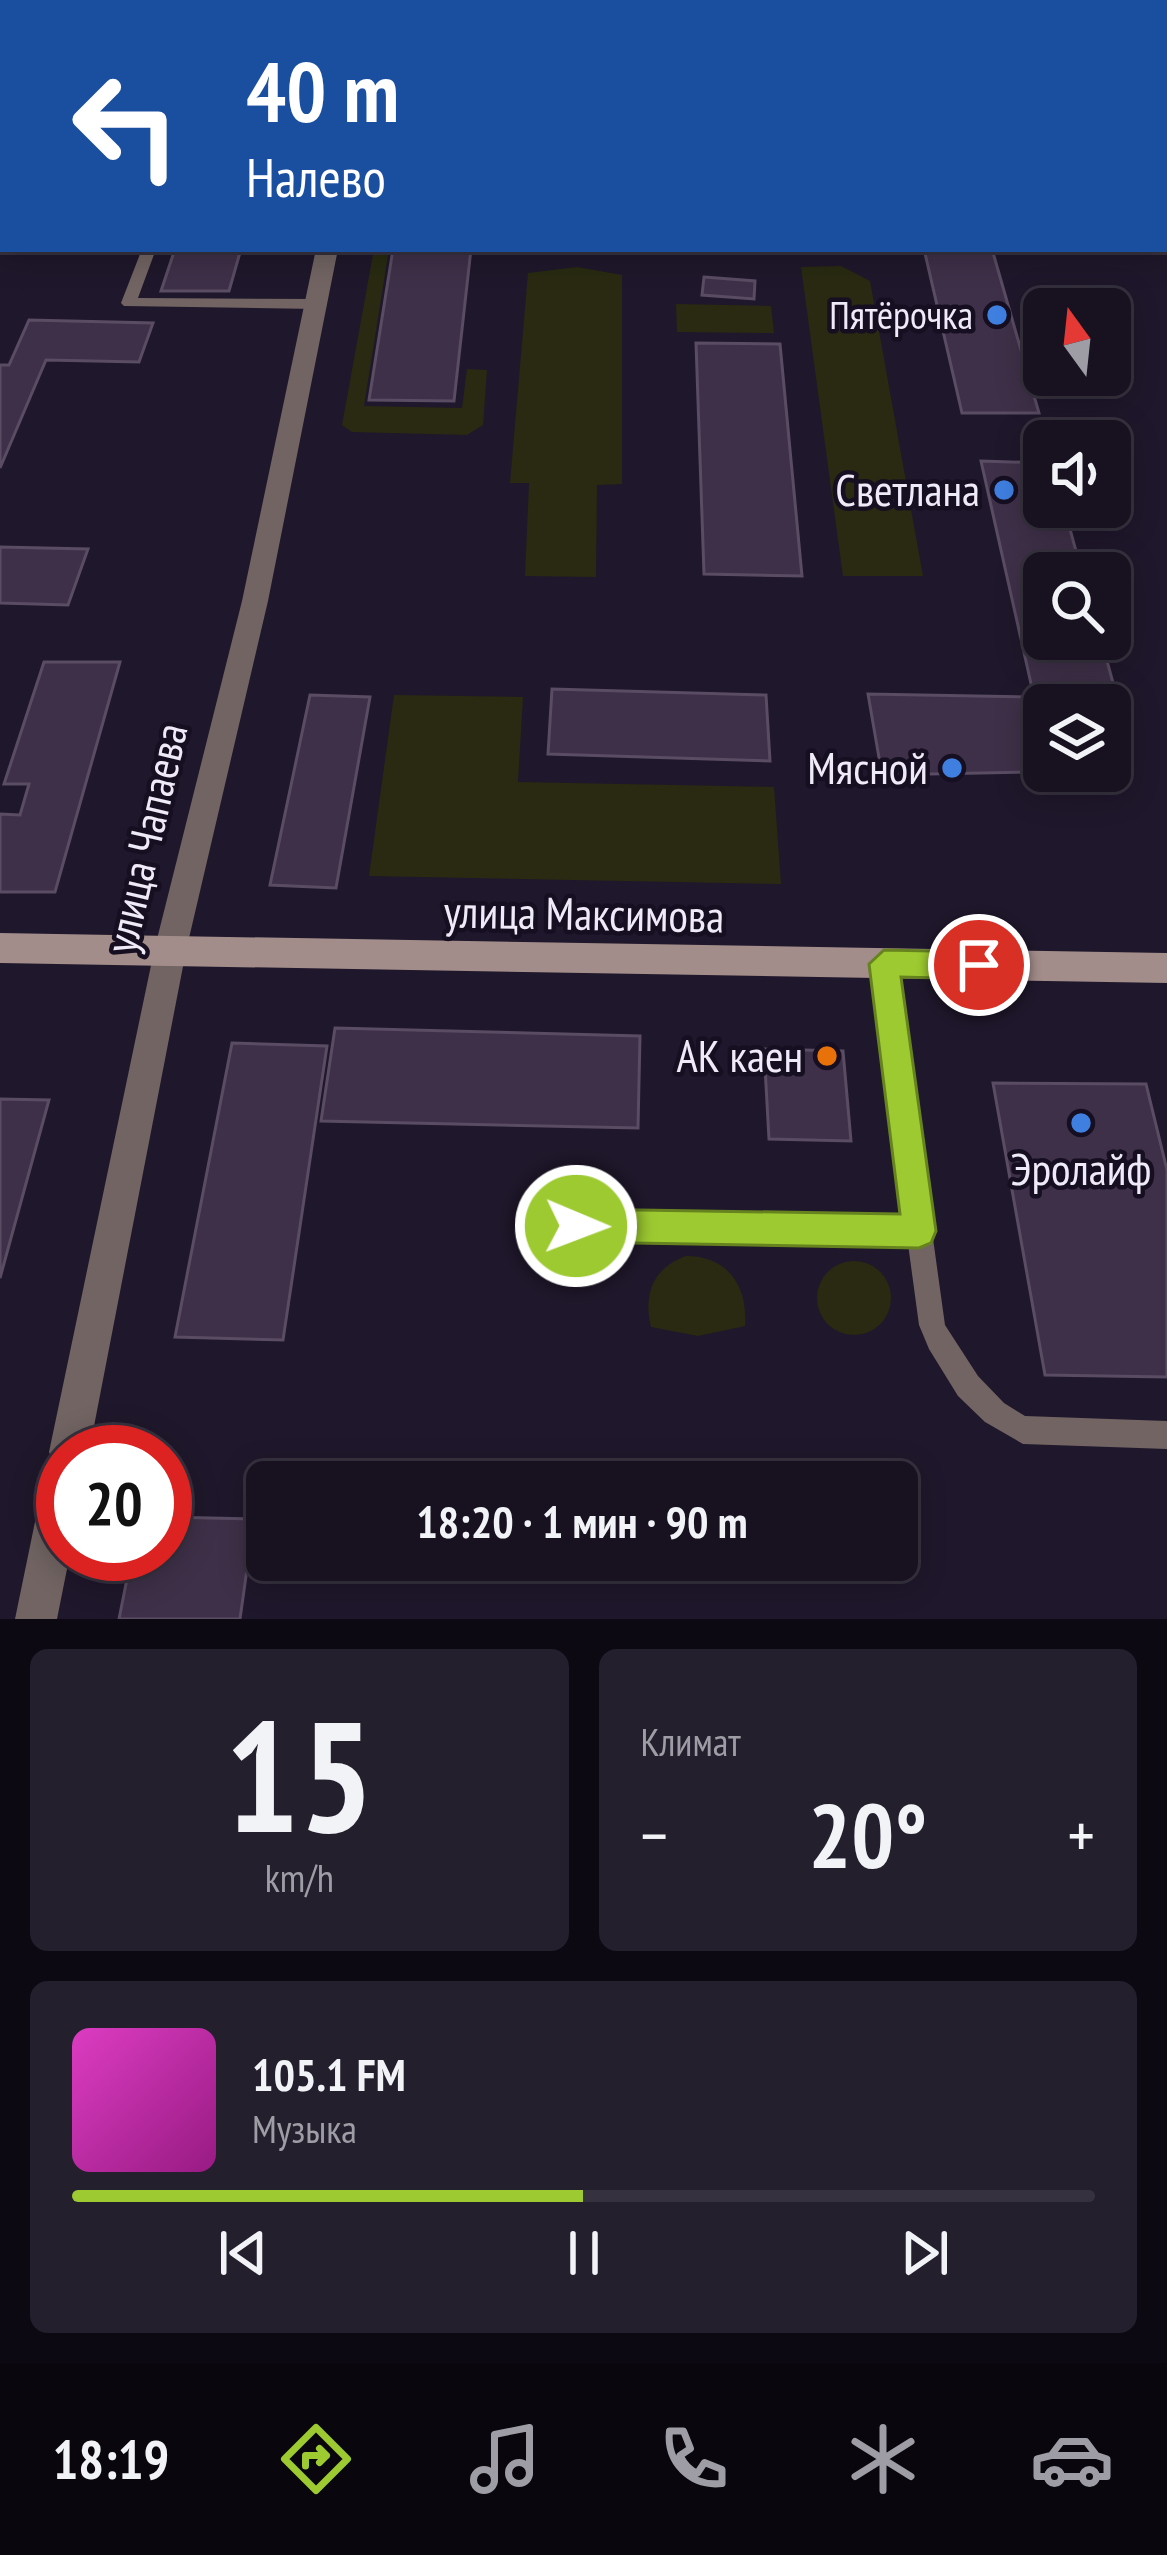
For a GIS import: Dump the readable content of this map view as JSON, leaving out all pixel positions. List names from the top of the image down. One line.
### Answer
{"streets":{"main road":["улица Максимова"],"street":["улица Чапаева"]},"crossings":[["улица Чапаева","улица Максимова"]],"places":["Пятёрочка","Светлана","Мясной","АК каен","Эролайф"],"north":"top","page":{"turn":["40 m","Налево"],"limit":"20","trip":"18:20 · 1 мин · 90 m","tile":[["15","km/h"],"Климат"],"heat":["−","20°","+"],"song":["105.1 FM","Музыка"],"tabs":"18:19"}}
